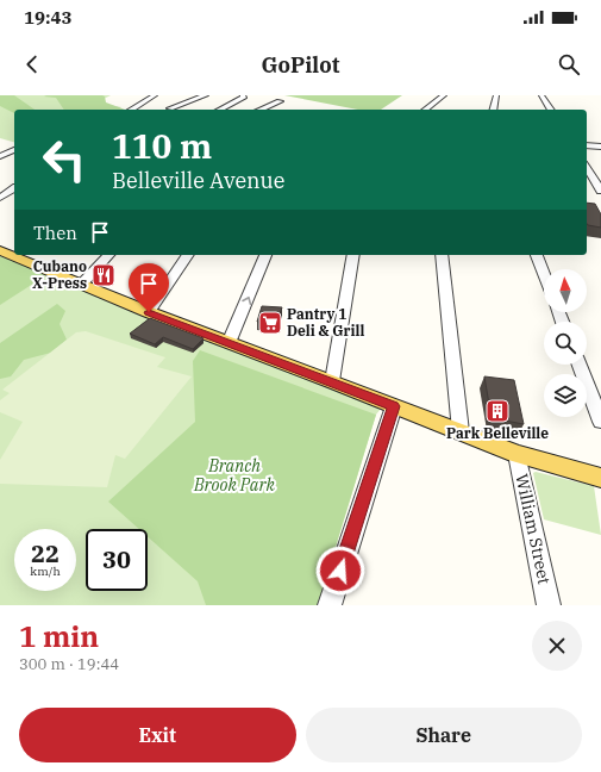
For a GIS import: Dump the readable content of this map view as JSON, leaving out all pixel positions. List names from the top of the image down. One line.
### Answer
{"streets":{"street":["William Street"]},"parks":["Branch Brook Park"],"places":{"restaurant":["Cubano X-Press"],"supermarket":["Pantry 1 Deli & Grill"],"building":["Park Belleville"]},"north":"top","page":{"status":"19:43","header":"GoPilot","turn":["110 m","Belleville Avenue"],"then":"Then","speed":"22 km/h","limit":"30","heading":["1 min","300 m · 19:44"],"buttons":["Exit","Share"]}}
